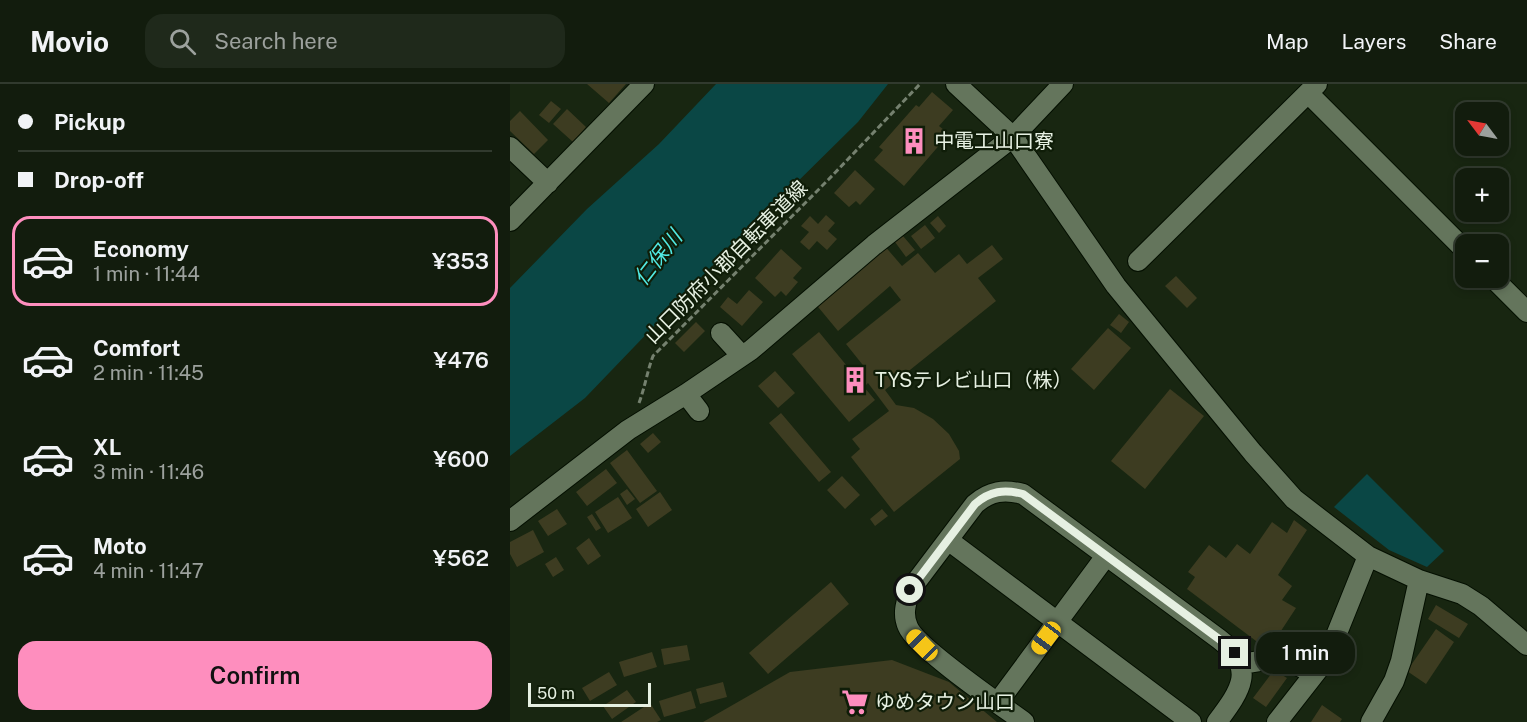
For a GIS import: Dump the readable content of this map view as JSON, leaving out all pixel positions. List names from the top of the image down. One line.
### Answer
{"streets":{"path":["山口防府小郡自転車道線"]},"water":["仁保川"],"places":{"building":["中電工山口寮","TYSテレビ山口（株）"],"supermarket":["ゆめタウン山口"]},"scale_bar":"50 m","north":"top left","page":{"header":"Movio","search":"Search here","nav":["Map","Layers","Share"],"banner":["Pickup","Drop-off"],"map_buttons":["+","−"],"list":[{"name":"Economy","note":"1 min · 11:44","value":"¥353"},{"name":"Comfort","note":"2 min · 11:45","value":"¥476"},{"name":"XL","note":"3 min · 11:46","value":"¥600"},{"name":"Moto","note":"4 min · 11:47","value":"¥562"}],"buttons":"Confirm","bubble":"1 min","scale":"50 m"}}
